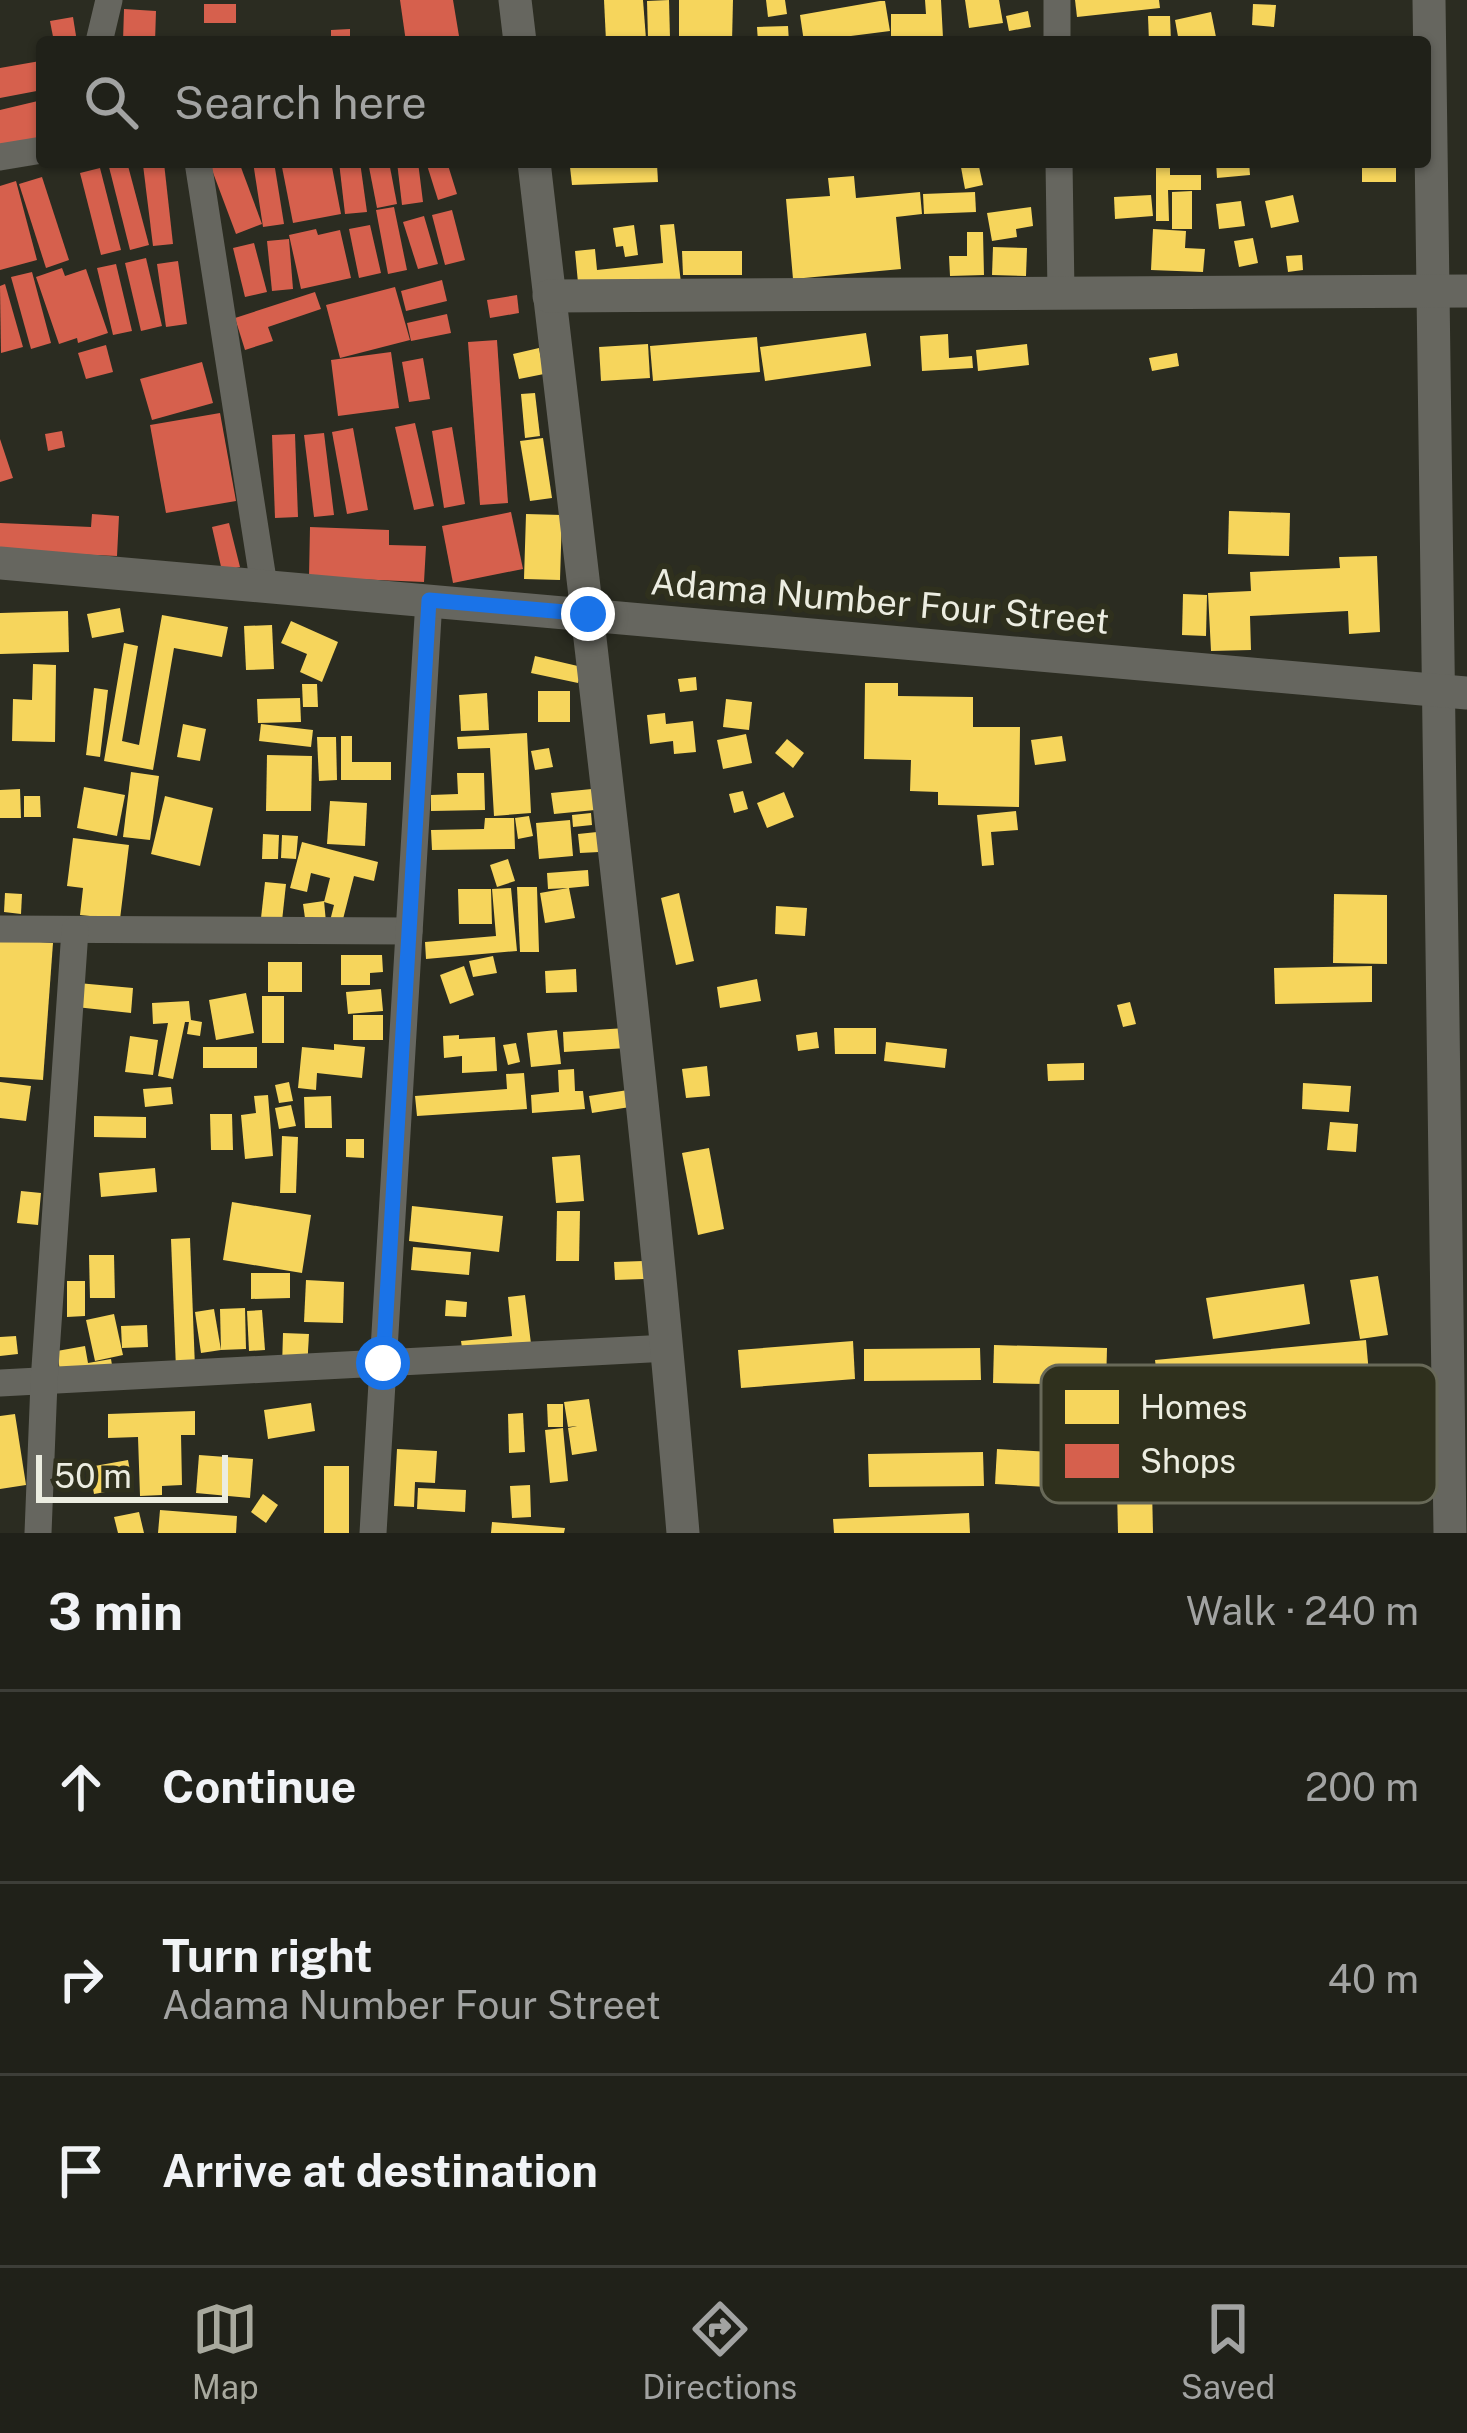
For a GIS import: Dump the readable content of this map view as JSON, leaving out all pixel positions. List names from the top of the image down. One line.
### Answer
{"streets":{"street":["Adama Number Four Street"]},"legend":["Homes","Shops"],"scale_bar":"50 m","page":{"search":"Search here","scale":"50 m","heading":["3 min","Walk · 240 m"],"list":[["Continue","200 m"],["Turn right","Adama Number Four Street","40 m"],"Arrive at destination"],"nav":["Map","Directions","Saved"]}}
